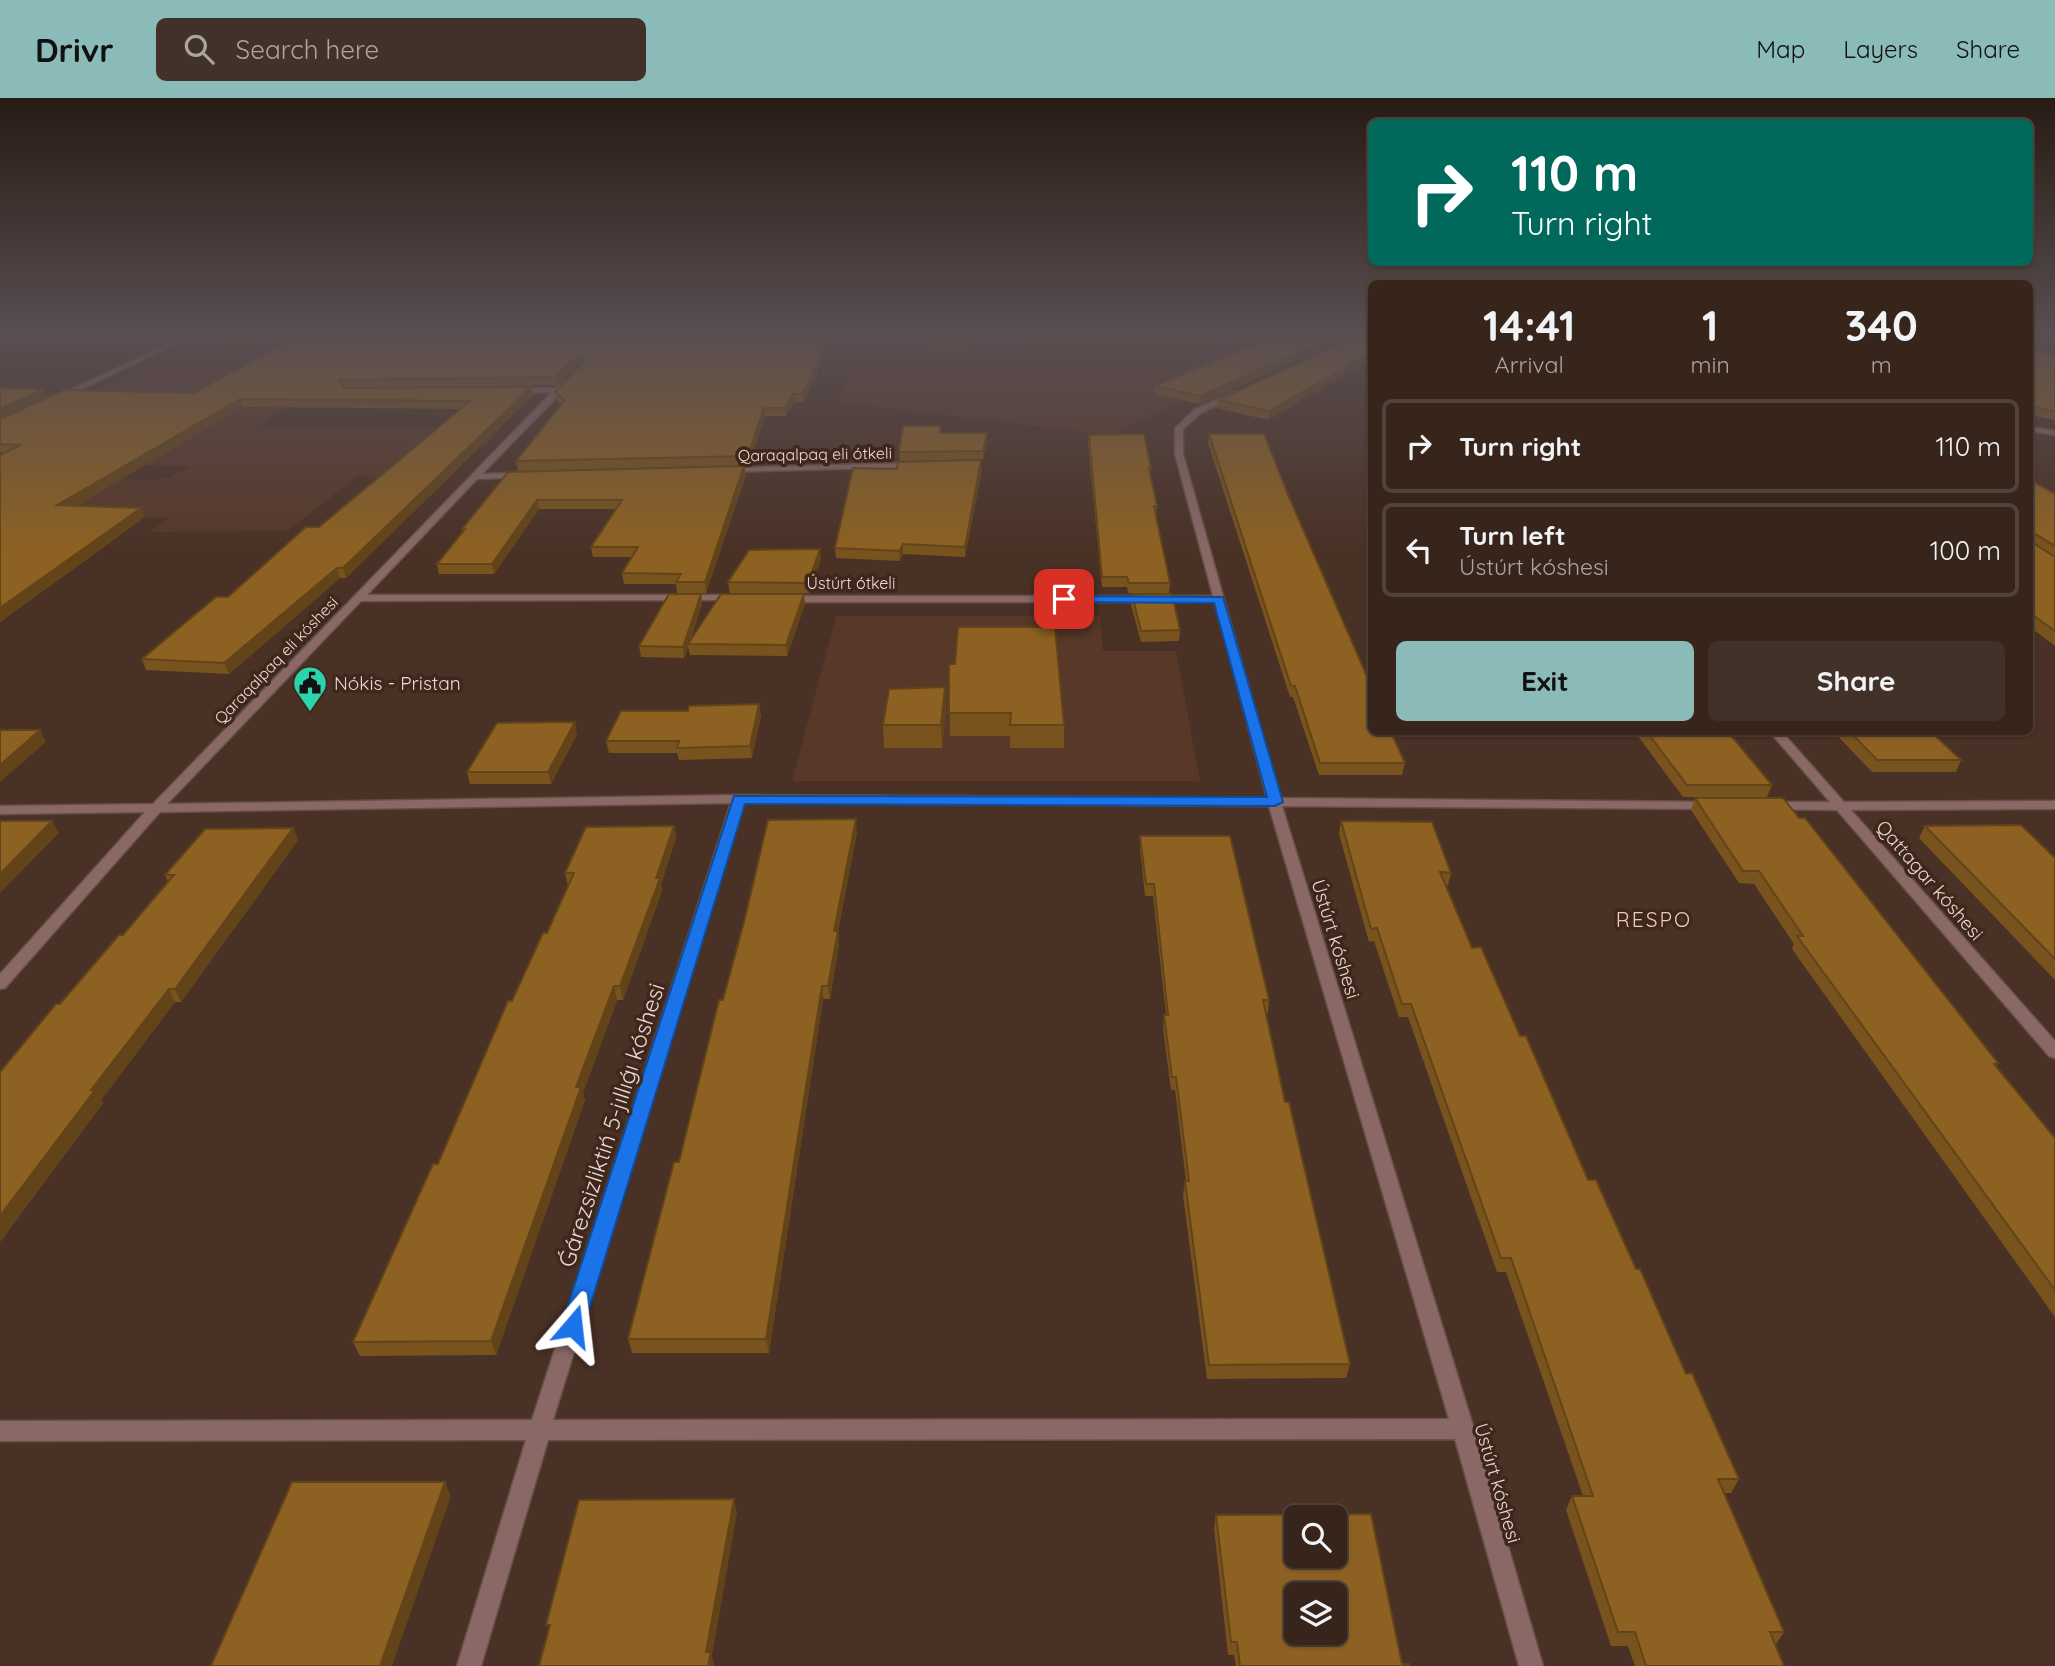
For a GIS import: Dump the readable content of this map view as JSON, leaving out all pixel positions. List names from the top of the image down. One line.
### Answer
{"streets":{"street":["Qaraqalpaq eli ótkeli","Ústúrt ótkeli","Qaraqalpaq eli kóshesi","Qattagar kóshesi","Ústúrt kóshesi","Ǵárezsizliktiń 5-jıllıǵı kóshesi"]},"crossings":[["Ústúrt ótkeli","Ústúrt kóshesi"]],"districts":["RESPO"],"places":{"public building":["Nókis - Pristan"]},"page":{"header":"Drivr","search":"Search here","nav":["Map","Layers","Share"],"turn":["110 m","Turn right"],"eta":["14:41","Arrival","1","min","340","m"],"list":[{"name":"Turn right","value":"110 m"},{"name":"Turn left","note":"Ústúrt kóshesi","value":"100 m"}],"buttons":["Exit","Share"]}}
